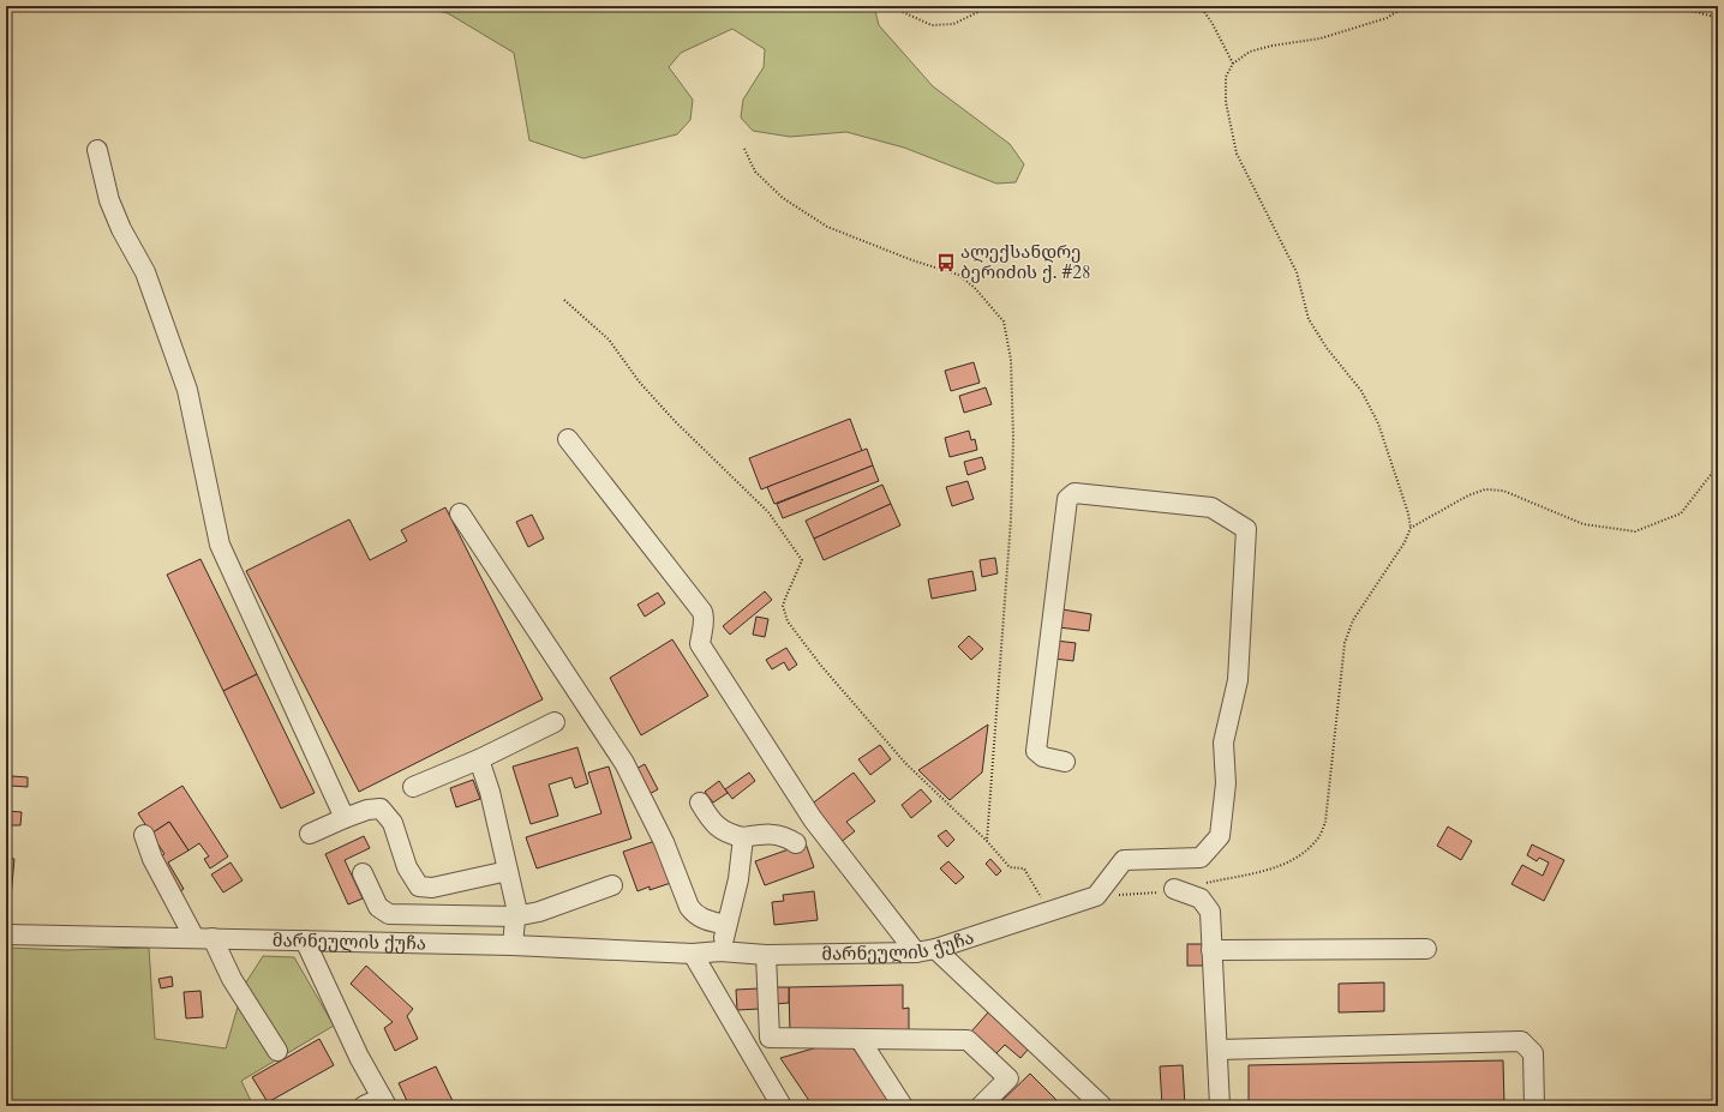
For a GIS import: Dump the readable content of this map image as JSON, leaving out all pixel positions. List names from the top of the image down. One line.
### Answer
{"streets":{"street":["მარნეულის ქუჩა"]},"places":{"bus stop":["ალექსანდრე ბერიძის ქ. #28"]}}
